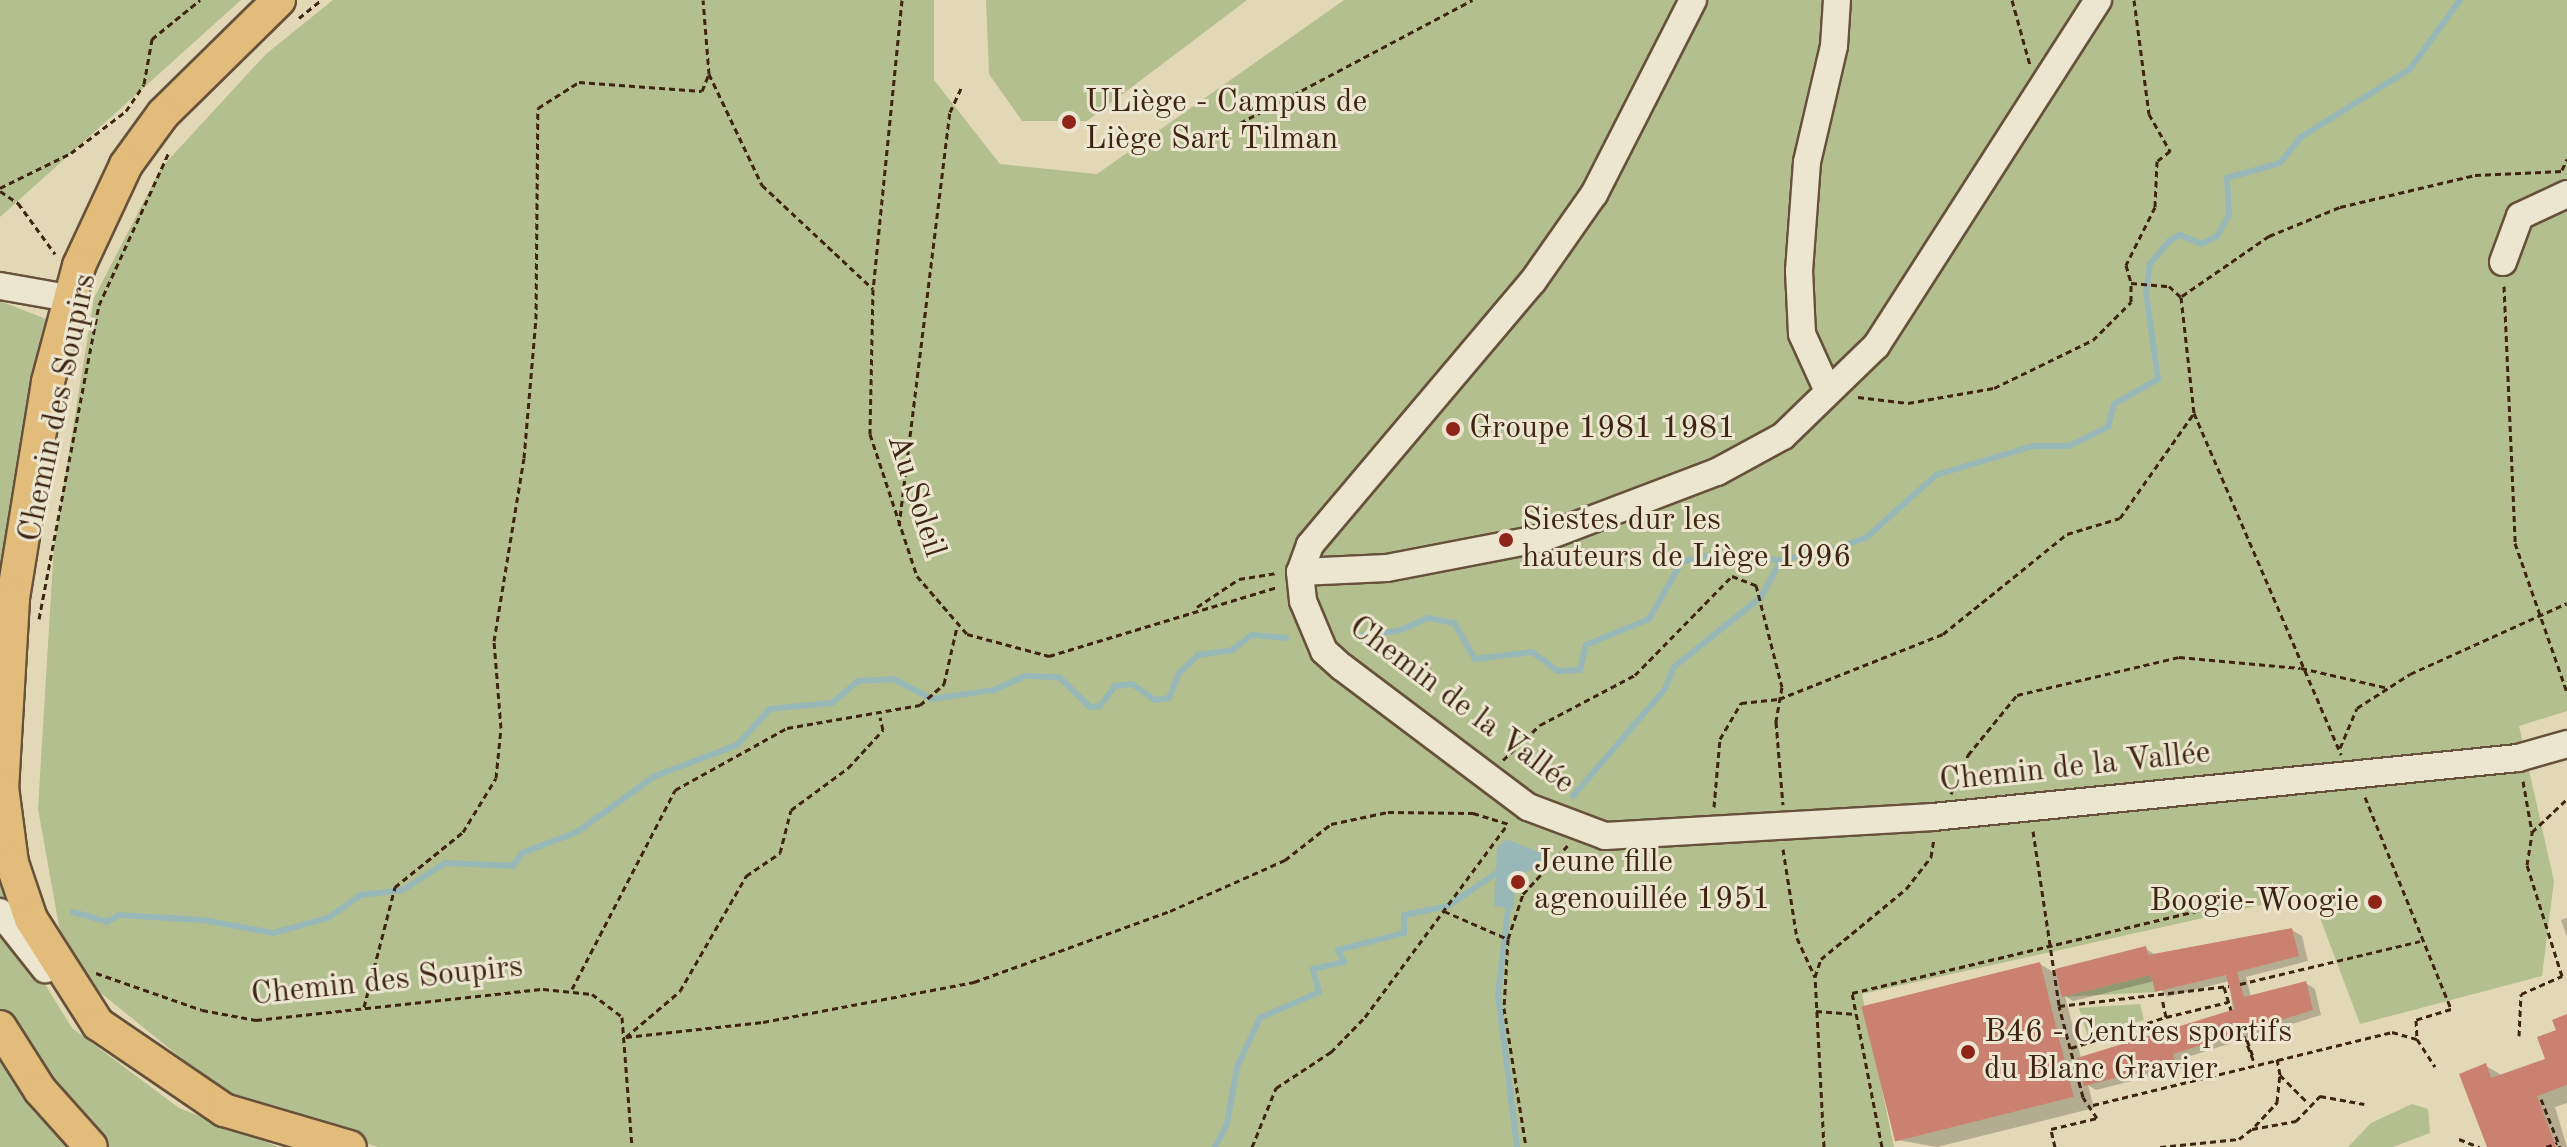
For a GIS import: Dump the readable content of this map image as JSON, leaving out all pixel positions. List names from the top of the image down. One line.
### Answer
{"streets":{"street":["Chemin de la Vallée"],"path":["Chemin des Soupirs","Au Soleil"]},"crossings":[["Au Soleil","Chemin de la Vallée"]],"places":["ULiège - Campus de Liège Sart Tilman","Groupe 1981 1981","Siestes dur les hauteurs de Liège 1996","Jeune fille agenouillée 1951","Boogie-Woogie","B46 - Centres sportifs du Blanc Gravier"]}
